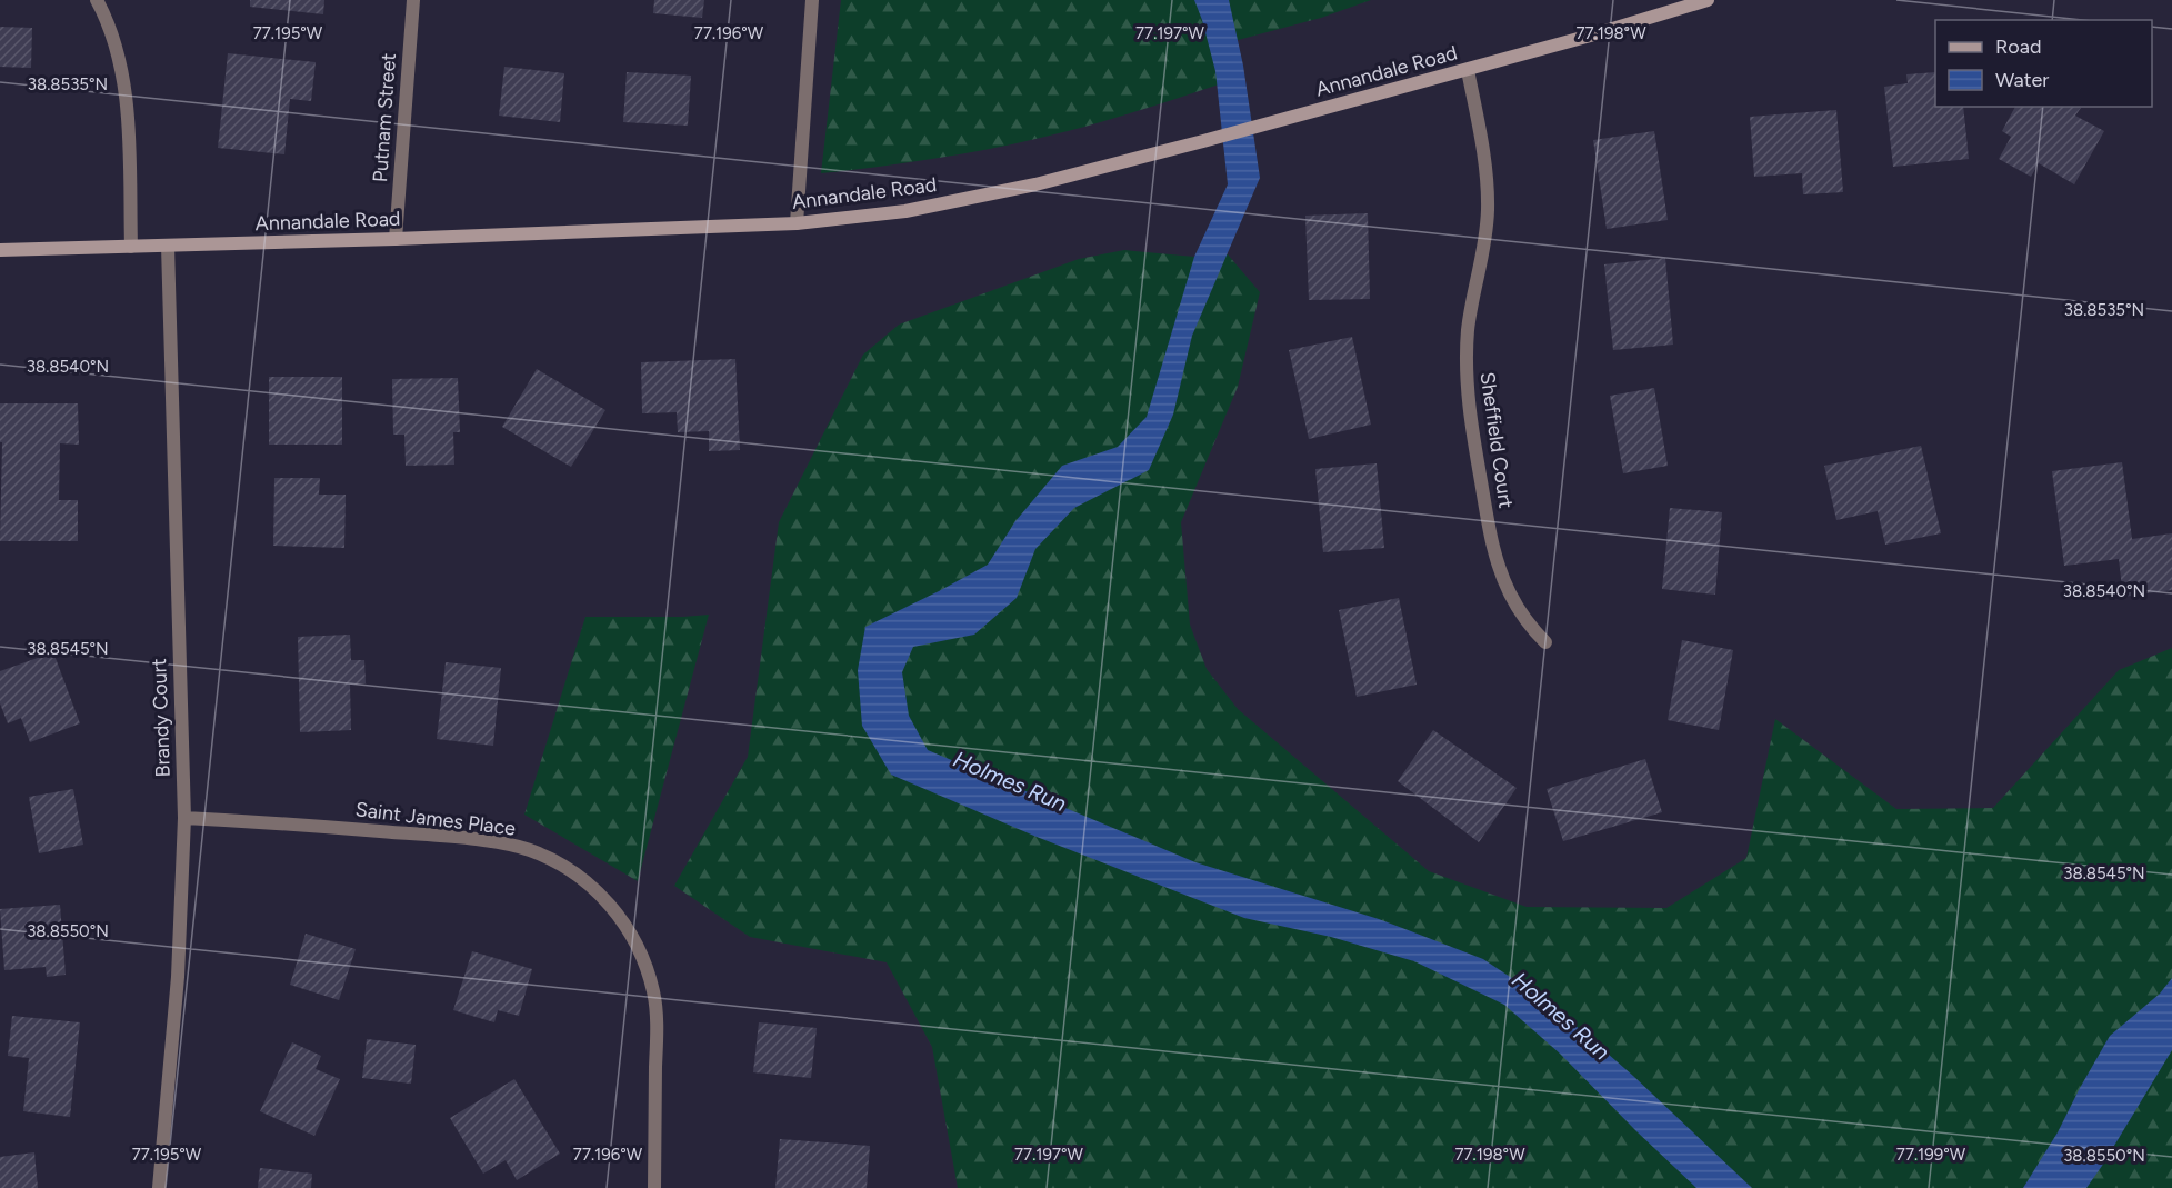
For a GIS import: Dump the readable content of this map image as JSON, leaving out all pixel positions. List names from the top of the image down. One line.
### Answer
{"streets":{"main road":["Annandale Road"],"street":["Putnam Street","Sheffield Court","Brandy Court","Saint James Place"]},"crossings":[["Annandale Road","Putnam Street"],["Annandale Road","Sheffield Court"],["Annandale Road","Brandy Court"],["Brandy Court","Saint James Place"]],"water":["Holmes Run"],"legend":["Road","Water"],"coordinates":["77.195°W","77.196°W","77.197°W","77.198°W","38.8535°N","38.8540°N","38.8545°N","38.8550°N","77.199°W"]}
